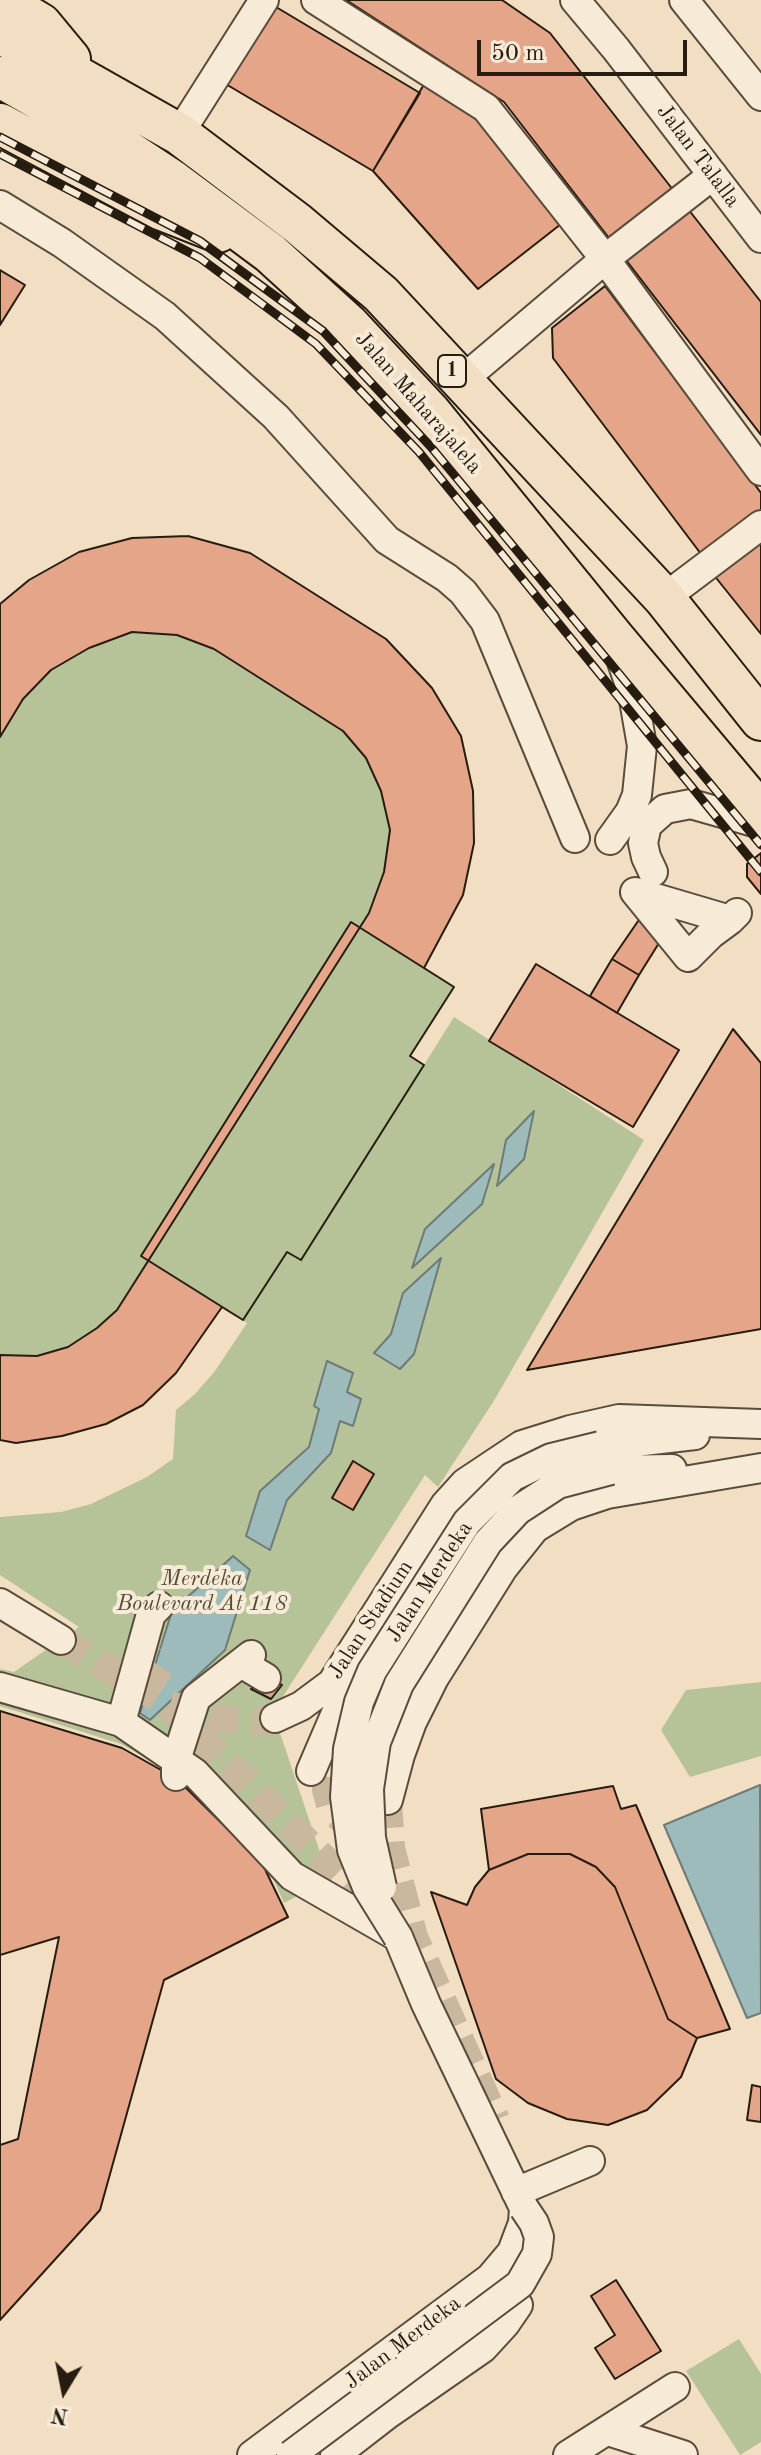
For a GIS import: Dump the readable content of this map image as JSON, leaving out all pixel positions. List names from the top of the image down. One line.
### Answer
{"streets":{"highway":["1","Jalan Maharajalela"],"street":["Jalan Talalla","Jalan Merdeka","Jalan Stadium"]},"crossings":[["Jalan Merdeka","Jalan Stadium"]],"parks":["Merdeka Boulevard At 118"],"scale_bar":"50 m","north":"bottom"}
